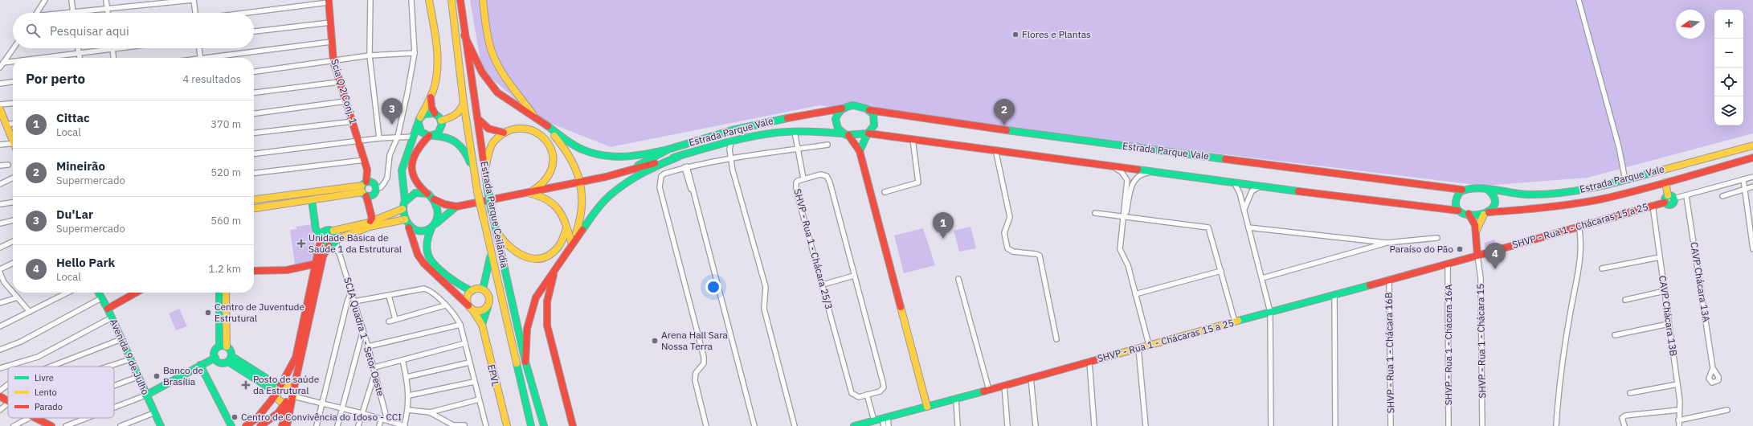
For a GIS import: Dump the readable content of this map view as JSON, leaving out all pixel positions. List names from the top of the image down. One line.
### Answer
{"streets":{"main road":["Scia Q 2 Conj. 1","Estrada Parque Vale","Estrada Parque Ceilândia","SHVP - Rua 1 - Chácaras 15 a 25","Avenida 9 de Julho","EPVL"],"street":["SHVP - Rua 1 - Chácara 25/3","CAVP Chácara 13A","CAVP Chácara 13B","SCIA Quadra 1 - Setor Oeste","SHVP - Rua 1 - Chácara 15","SHVP - Rua 1 - Chácara 16A","SHVP - Rua 1 - Chácara 16B"]},"crossings":[["Estrada Parque Vale","EPVL"],["SHVP - Rua 1 - Chácaras 15 a 25","CAVP Chácara 13A"],["SHVP - Rua 1 - Chácaras 15 a 25","CAVP Chácara 13B"],["SHVP - Rua 1 - Chácaras 15 a 25","SHVP - Rua 1 - Chácara 15"],["SHVP - Rua 1 - Chácaras 15 a 25","SHVP - Rua 1 - Chácara 16A"],["SHVP - Rua 1 - Chácaras 15 a 25","SHVP - Rua 1 - Chácara 16B"]],"places":{"other":["Flores e Plantas","Paraíso do Pão","Centro de Juventude Estrutural","Arena Hall Sara Nossa Terra","Banco de Brasília","Centro de Convivência do Idoso - CCI"],"health":["Unidade Básica de Saúde 1 da Estrutural","Posto de saúde da Estrutural"]},"legend":["Livre","Lento","Parado"],"north":"left","page":{"map_buttons":["+","−"],"search":"Pesquisar aqui","heading":["Por perto","4 resultados"],"pins":["3","2","1","4"],"list":[{"mark":"1","name":"Cittac","note":"Local","value":"370 m"},{"mark":"2","name":"Mineirão","note":"Supermercado","value":"520 m"},{"mark":"3","name":"Du'Lar","note":"Supermercado","value":"560 m"},{"mark":"4","name":"Hello Park","note":"Local","value":"1.2 km"}]}}
